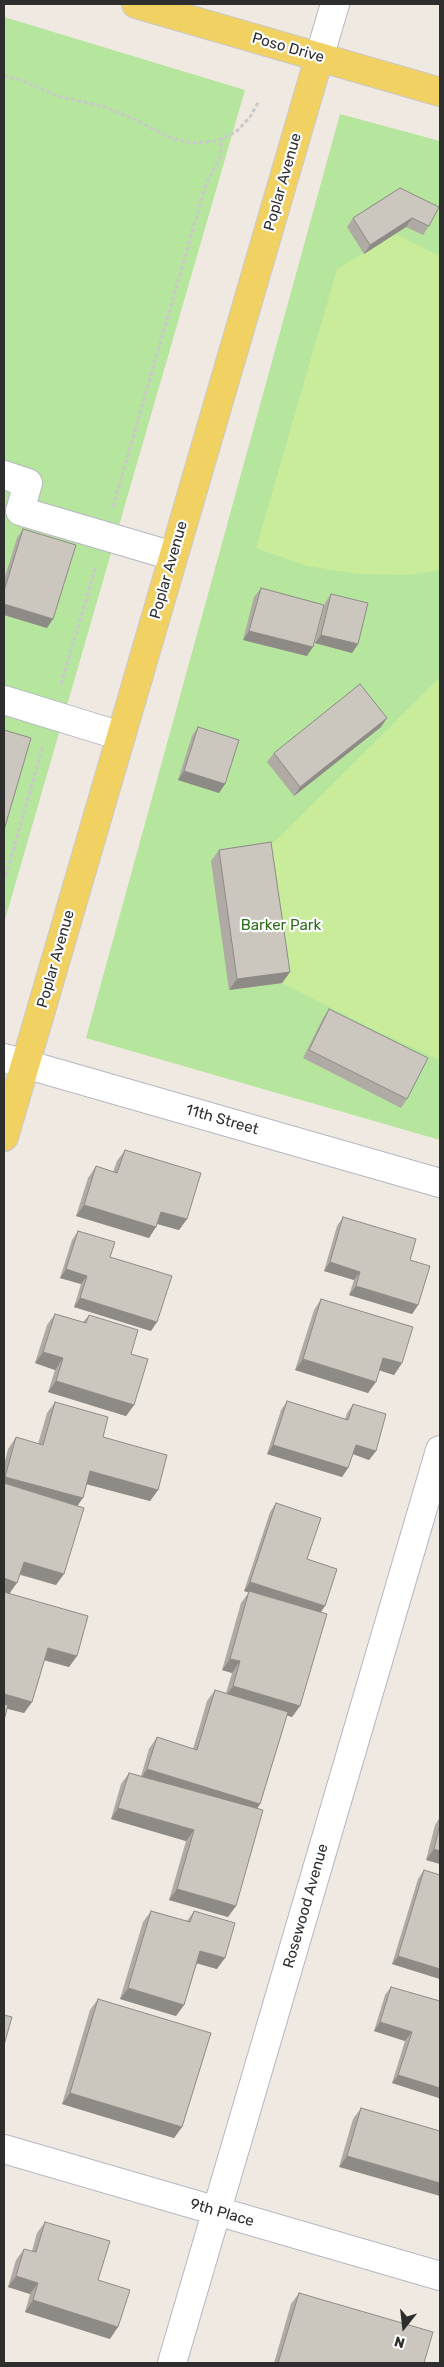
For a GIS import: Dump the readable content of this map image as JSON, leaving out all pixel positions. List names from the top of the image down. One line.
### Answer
{"streets":{"main road":["Poso Drive","Poplar Avenue"],"street":["11th Street","Rosewood Avenue","9th Place"]},"crossings":[["Poso Drive","Poplar Avenue"],["Poplar Avenue","11th Street"],["Rosewood Avenue","9th Place"]],"parks":["Barker Park"],"north":"bottom"}
